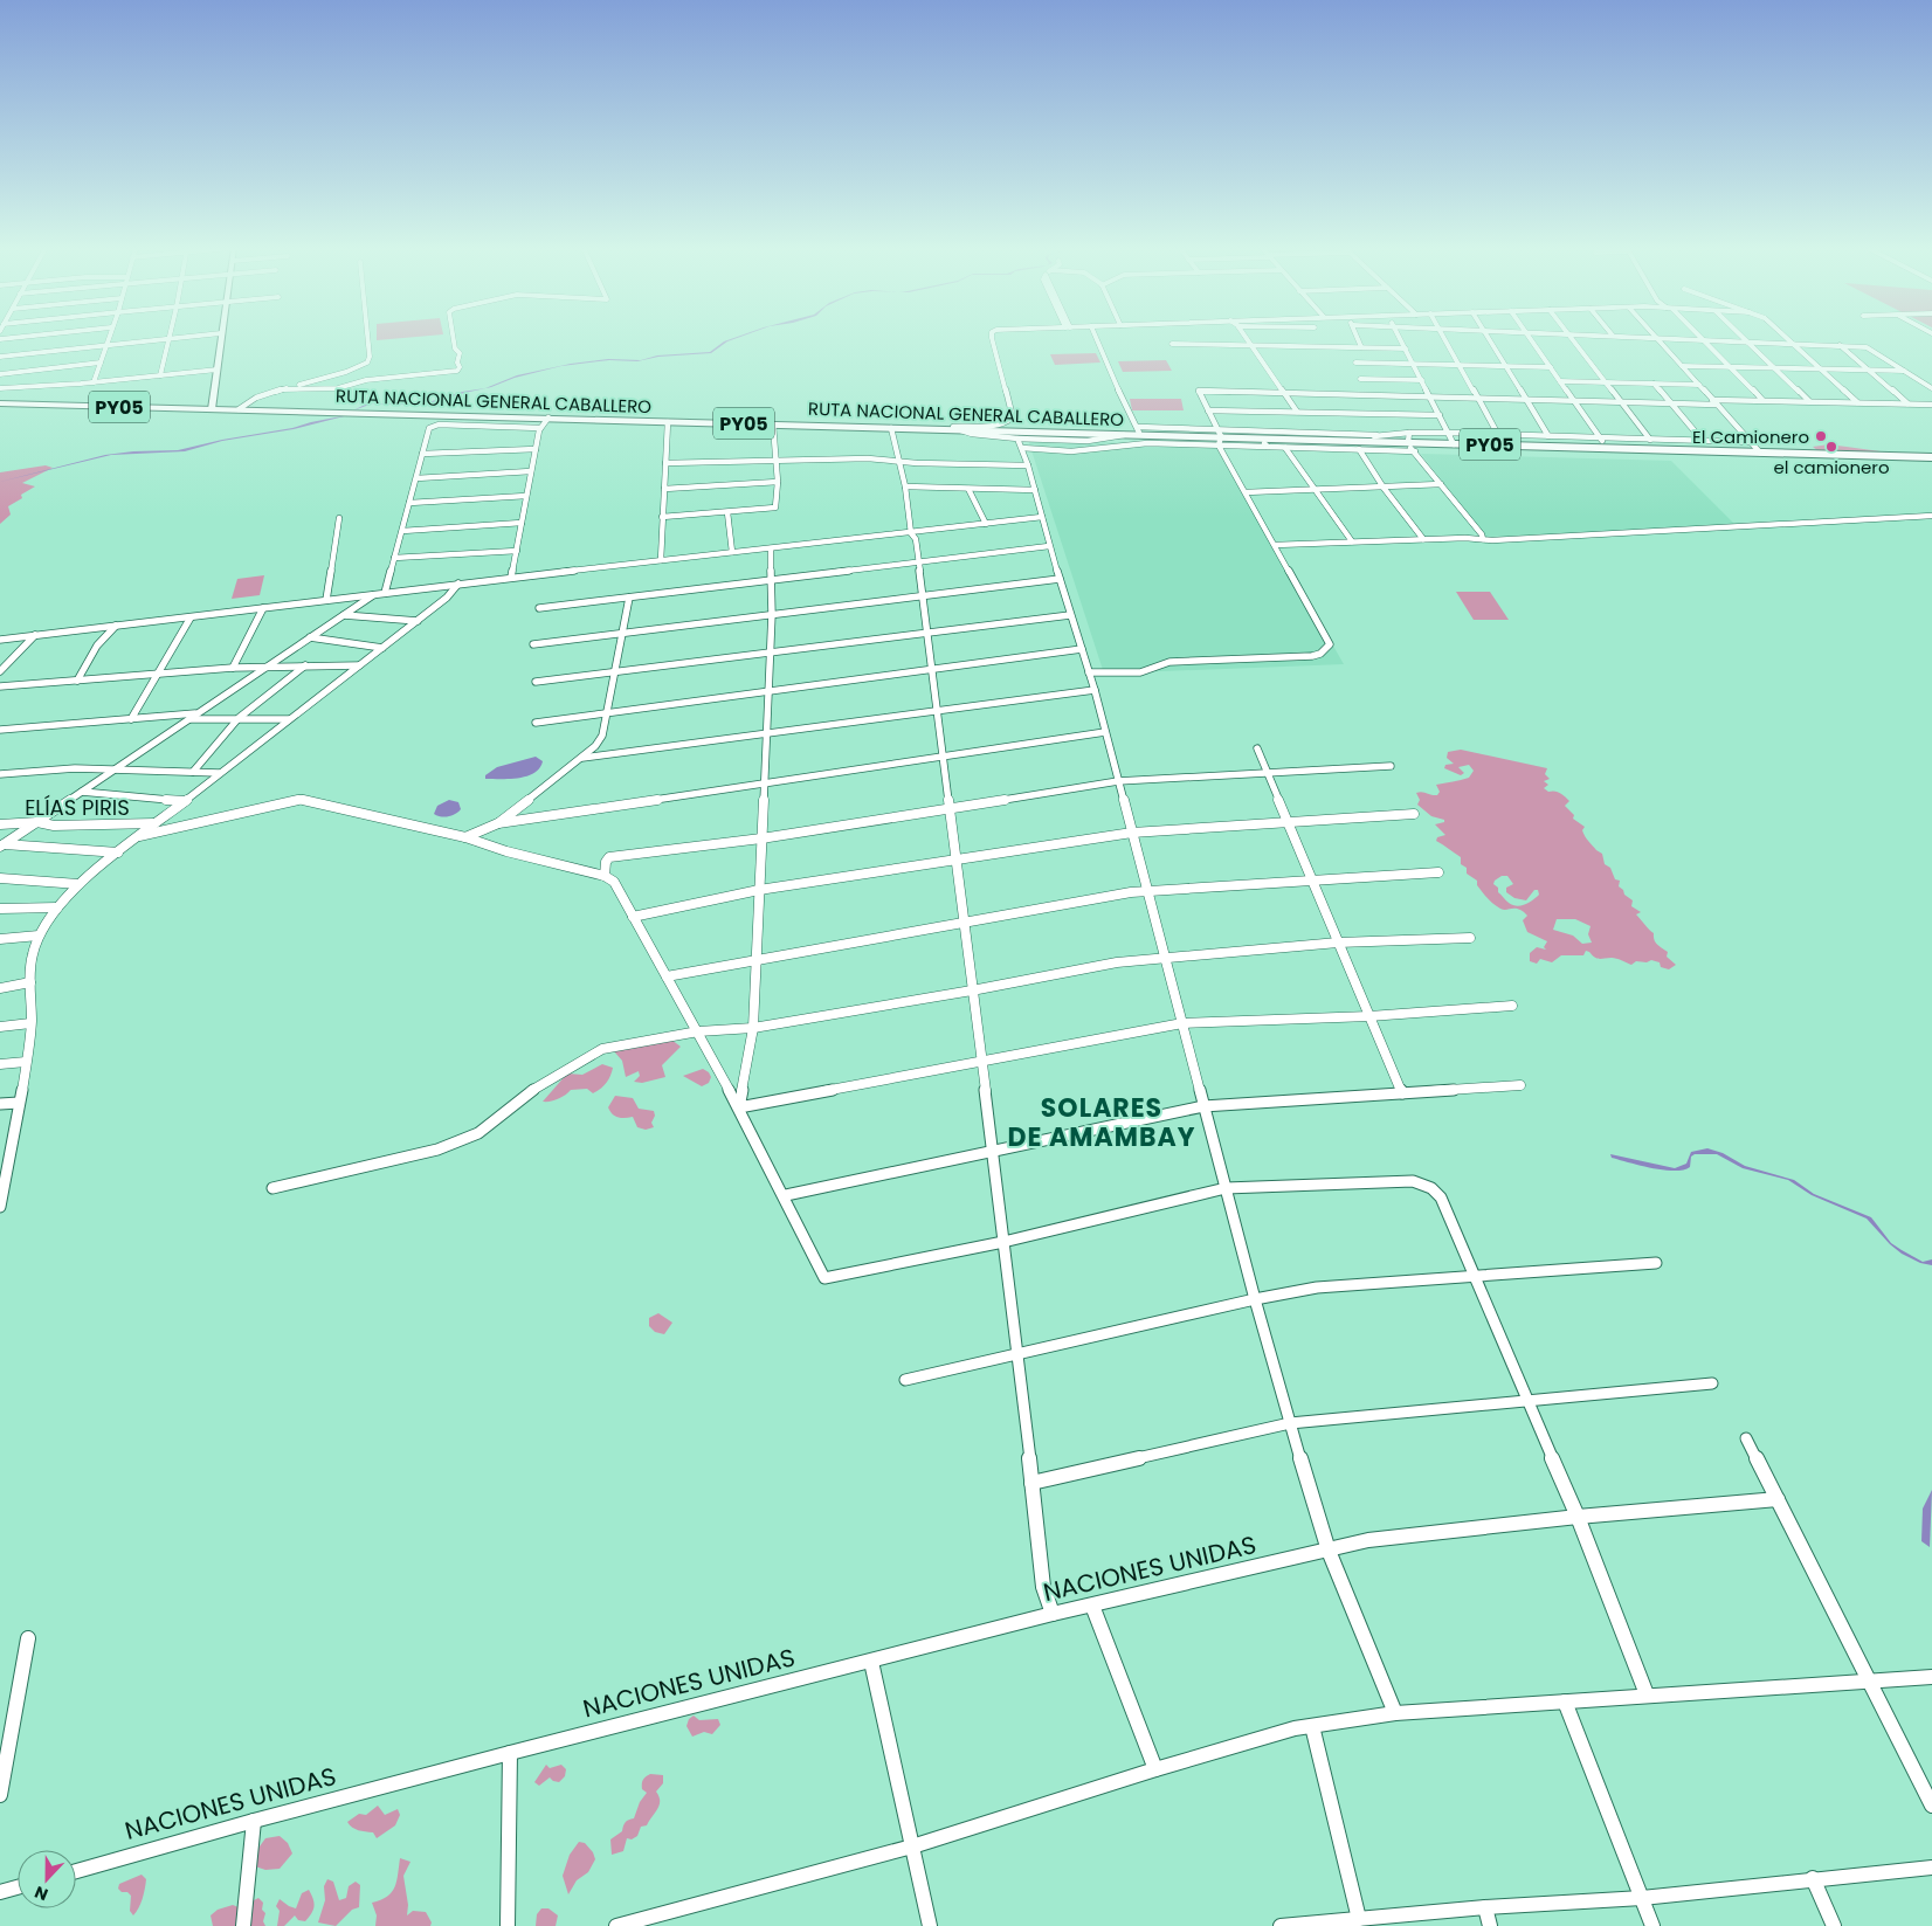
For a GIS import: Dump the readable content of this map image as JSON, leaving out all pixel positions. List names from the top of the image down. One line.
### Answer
{"streets":{"highway":["RUTA NACIONAL GENERAL CABALLERO","PY05"],"street":["ELÍAS PIRIS","NACIONES UNIDAS"]},"districts":["SOLARES DE AMAMBAY"],"places":["El Camionero","el camionero"],"north":"bottom"}
